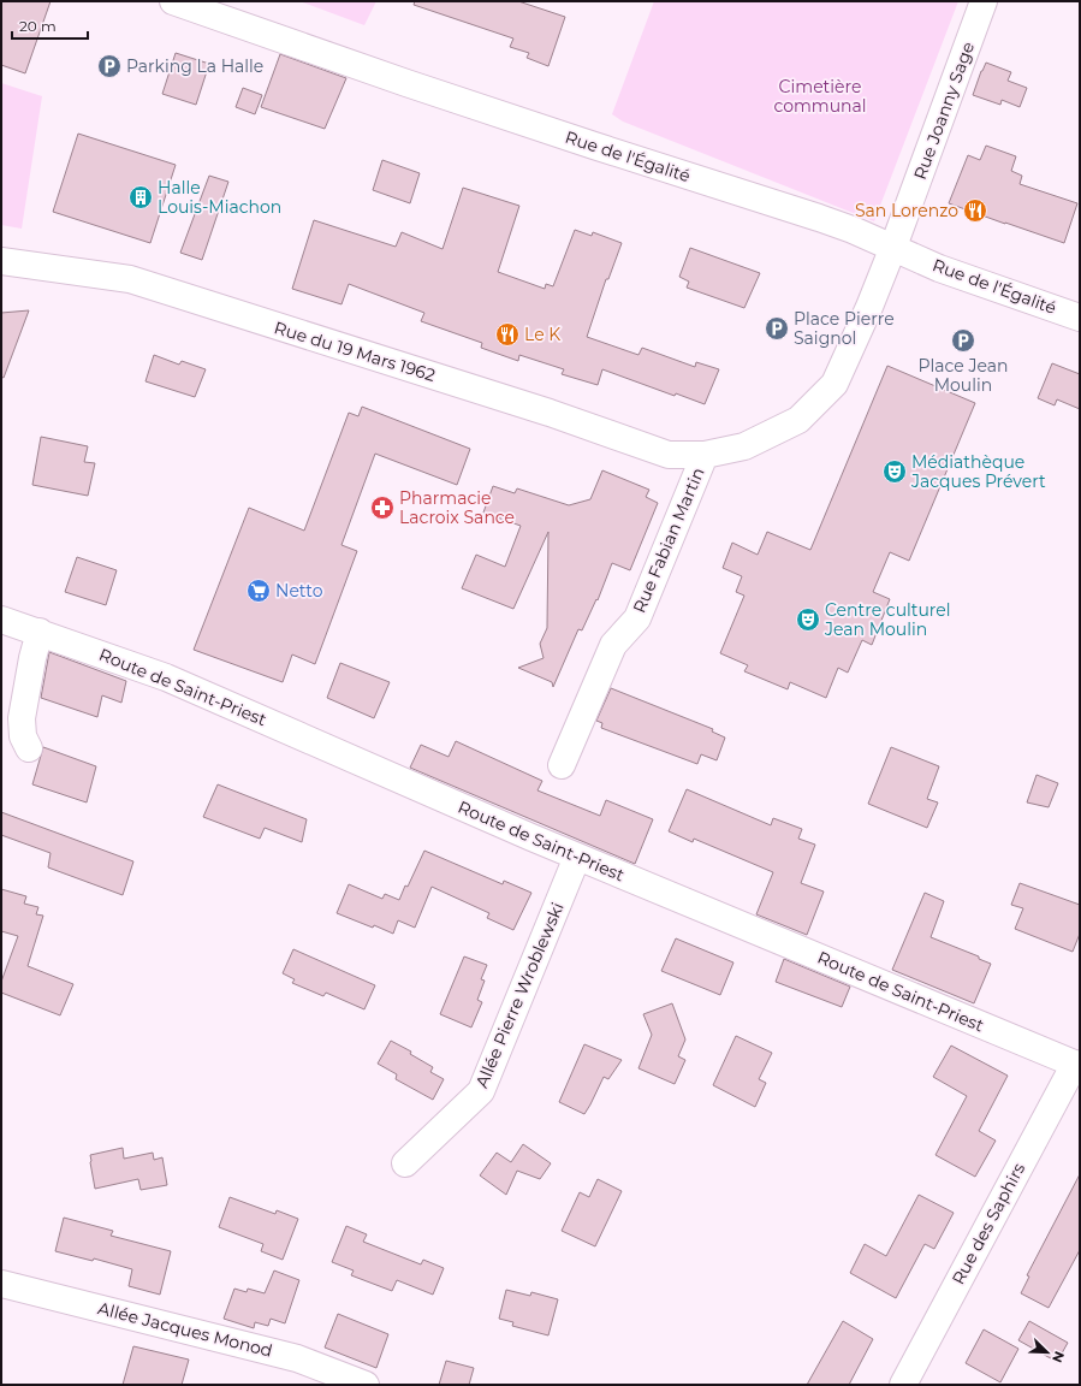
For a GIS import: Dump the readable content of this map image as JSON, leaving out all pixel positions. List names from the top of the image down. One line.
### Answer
{"streets":{"street":["Rue Joanny Sage","Rue de l'Égalité","Rue du 19 Mars 1962","Rue Fabian Martin","Route de Saint-Priest","Allée Pierre Wroblewski","Rue des Saphirs","Allée Jacques Monod"]},"crossings":[["Rue Joanny Sage","Rue de l'Égalité"],["Rue Joanny Sage","Rue Fabian Martin"],["Rue de l'Égalité","Rue Fabian Martin"],["Rue du 19 Mars 1962","Rue Fabian Martin"],["Route de Saint-Priest","Allée Pierre Wroblewski"],["Route de Saint-Priest","Rue des Saphirs"]],"parks":["Cimetière communal"],"places":{"parking":["Parking La Halle","Place Pierre Saignol","Place Jean Moulin"],"building":["Halle Louis-Miachon"],"restaurant":["San Lorenzo","Le K"],"theatre":["Médiathèque Jacques Prévert","Centre culturel Jean Moulin"],"pharmacy":["Pharmacie Lacroix Sance"],"supermarket":["Netto"]},"scale_bar":"20 m","north":"bottom right"}
